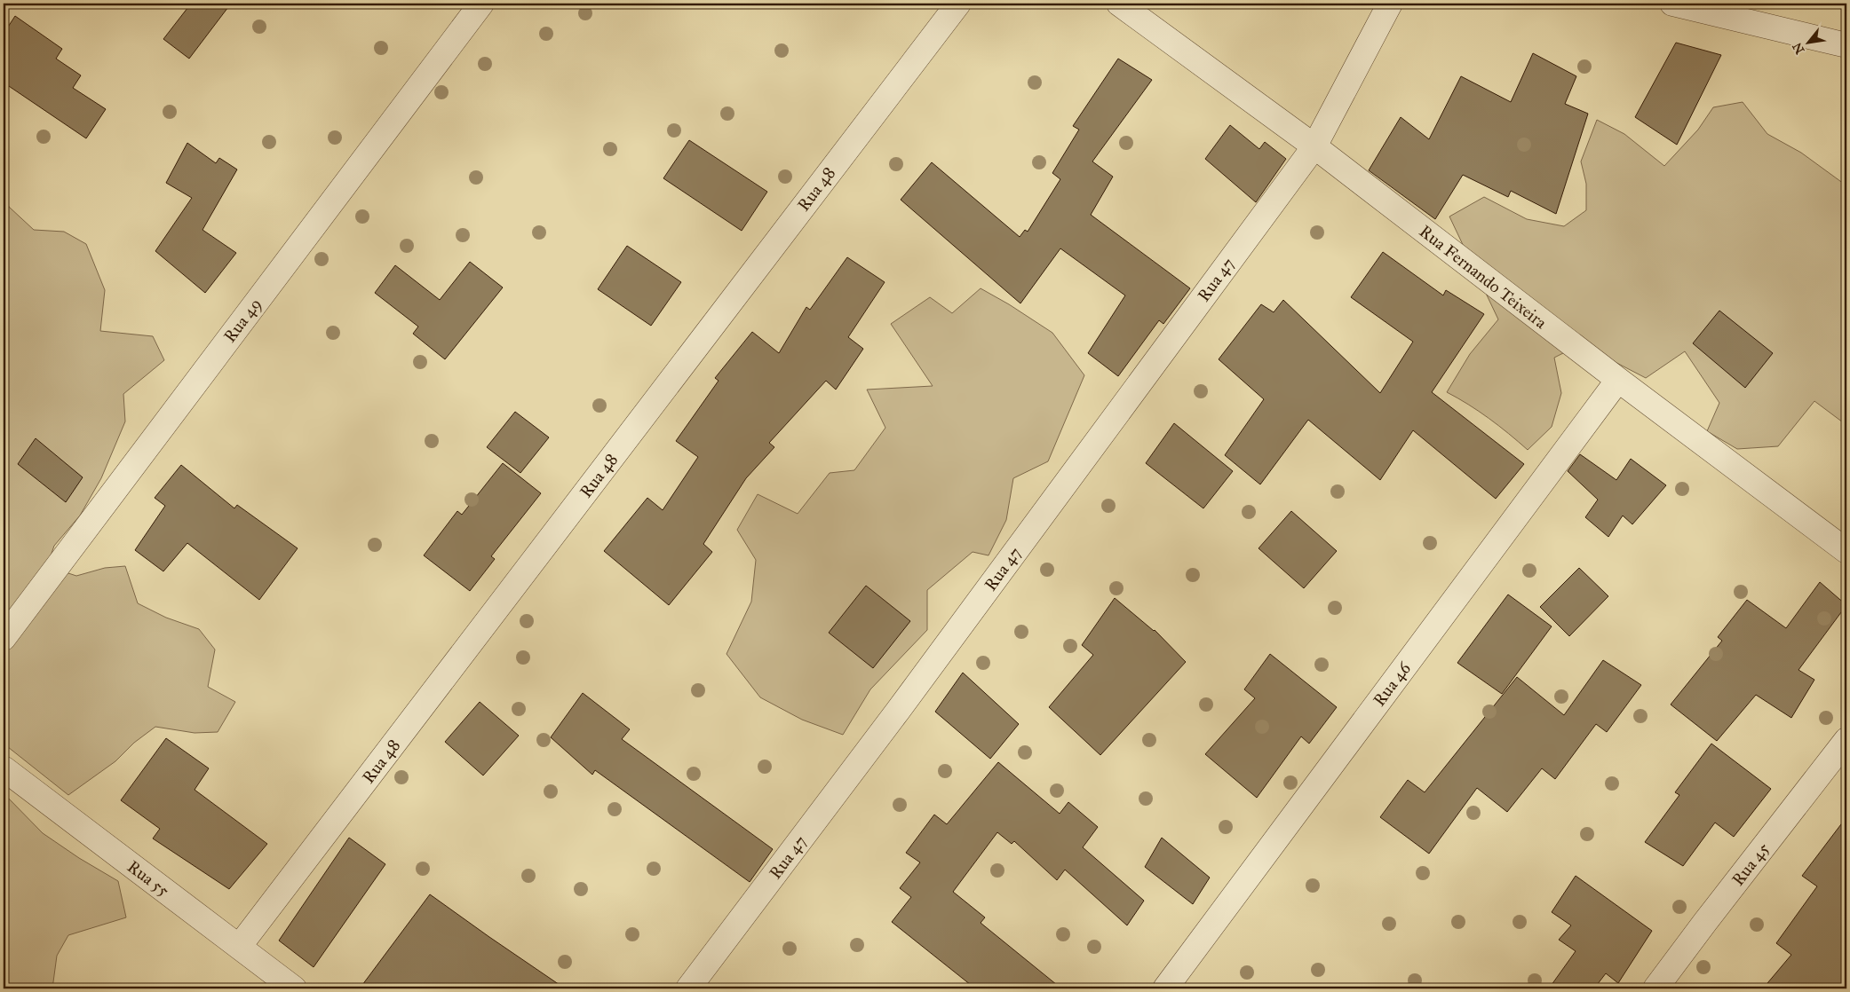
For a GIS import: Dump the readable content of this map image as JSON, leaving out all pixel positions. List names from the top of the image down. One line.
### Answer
{"streets":{"street":["Rua 48","Rua Fernando Teixeira","Rua 47","Rua 49","Rua 46","Rua 45","Rua 55"]},"crossings":[["Rua 48","Rua 55"],["Rua Fernando Teixeira","Rua 47"],["Rua Fernando Teixeira","Rua 46"]],"north":"bottom left"}
